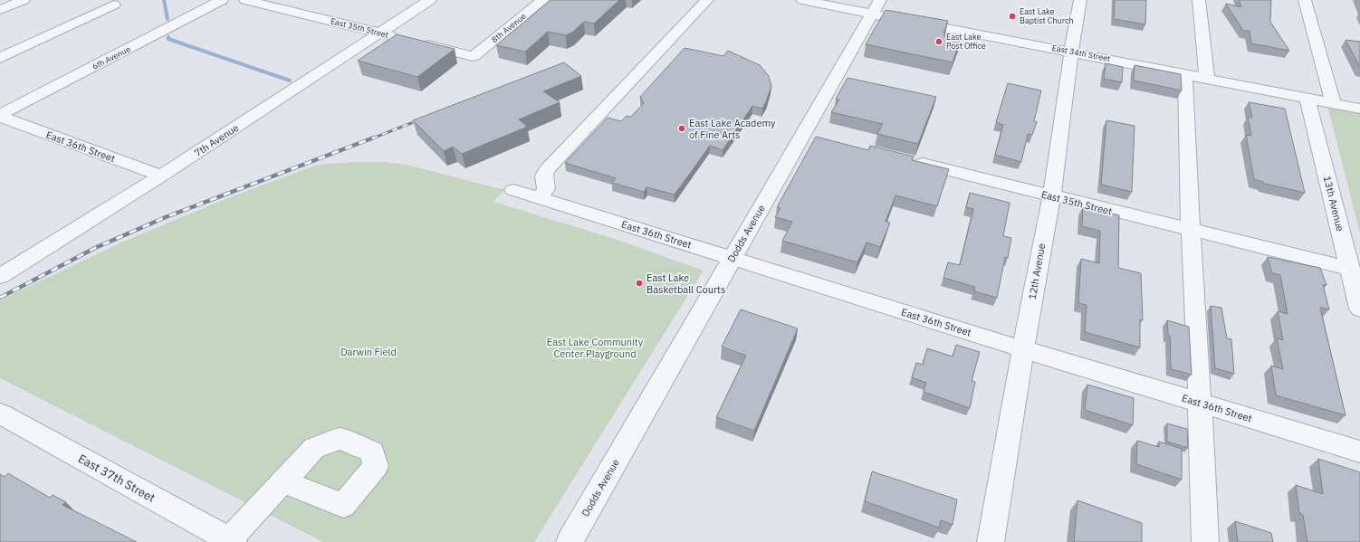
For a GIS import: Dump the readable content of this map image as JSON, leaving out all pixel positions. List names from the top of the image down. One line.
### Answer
{"streets":{"street":["East 35th Street","8th Avenue","East 34th Street","6th Avenue","7th Avenue","East 36th Street","13th Avenue","Dodds Avenue","12th Avenue","East 37th Street"]},"crossings":[["East 35th Street","7th Avenue"],["East 35th Street","13th Avenue"],["East 35th Street","12th Avenue"],["East 34th Street","13th Avenue"],["East 34th Street","Dodds Avenue"],["East 34th Street","12th Avenue"],["6th Avenue","East 36th Street"],["7th Avenue","East 36th Street"],["East 36th Street","Dodds Avenue"],["East 36th Street","12th Avenue"]],"parks":["East Lake Community Center Playground","Darwin Field"],"places":["East Lake Baptist Church","East Lake Post Office","East Lake Academy of Fine Arts","East Lake Basketball Courts"]}
